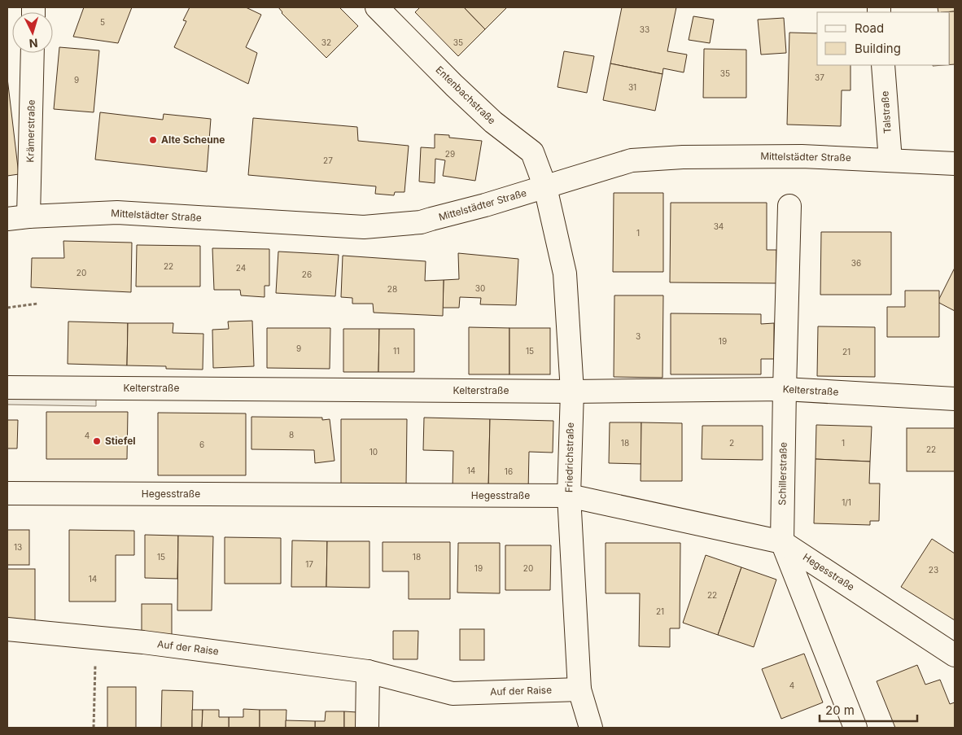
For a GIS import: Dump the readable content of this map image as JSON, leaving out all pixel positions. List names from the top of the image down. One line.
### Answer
{"streets":{"street":["Entenbachstraße","Talstraße","Krämerstraße","Mittelstädter Straße","Kelterstraße","Friedrichstraße","Schillerstraße","Hegesstraße","Auf der Raise"]},"crossings":[["Entenbachstraße","Mittelstädter Straße"],["Entenbachstraße","Friedrichstraße"],["Talstraße","Mittelstädter Straße"],["Krämerstraße","Mittelstädter Straße"],["Mittelstädter Straße","Friedrichstraße"],["Kelterstraße","Friedrichstraße"],["Kelterstraße","Schillerstraße"],["Friedrichstraße","Hegesstraße"],["Friedrichstraße","Auf der Raise"],["Schillerstraße","Hegesstraße"]],"places":["Alte Scheune","Stiefel"],"house_numbers":["5","33","32","35","35","37","9","31","29","27","34","1","36","22","24","20","26","30","28","3","19","9","11","15","21","8","4","18","2","1","6","22","10","14","16","1/1","13","15","18","17","19","20","23","14","22","21","4"],"legend":["Road","Building"],"scale_bar":"20 m","north":"bottom"}
